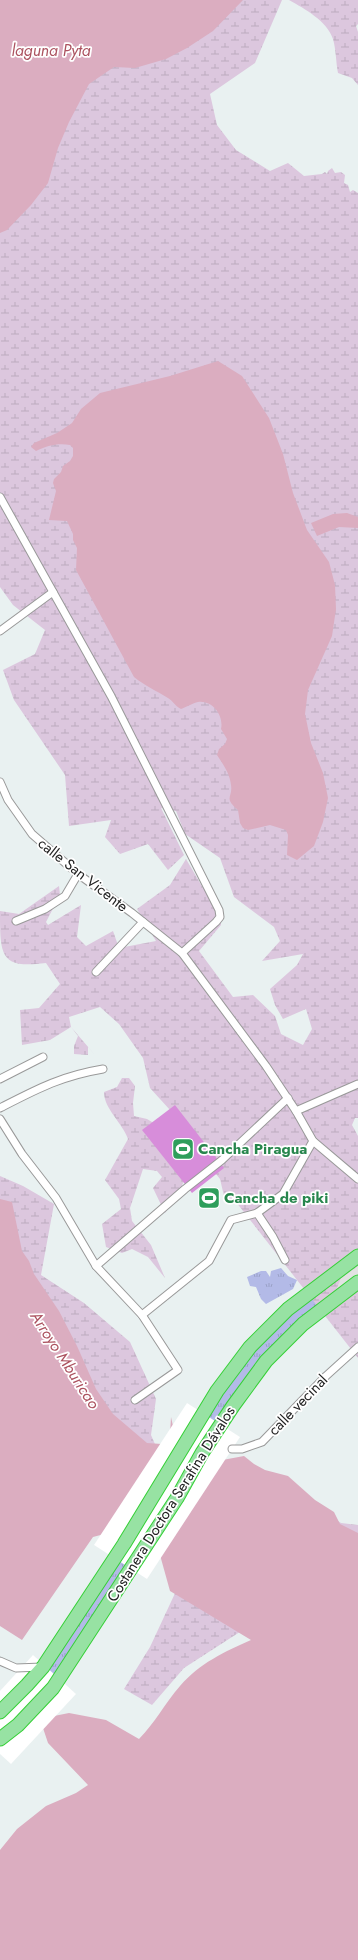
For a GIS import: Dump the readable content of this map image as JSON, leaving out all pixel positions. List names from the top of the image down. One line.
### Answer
{"streets":{"highway":["Costanera Doctora Serafina Dávalos"],"street":["calle San Vicente","calle vecinal"]},"water":["laguna Pyta","Arroyo Mburicao"],"places":{"sports":["Cancha Piragua","Cancha de piki"]}}
